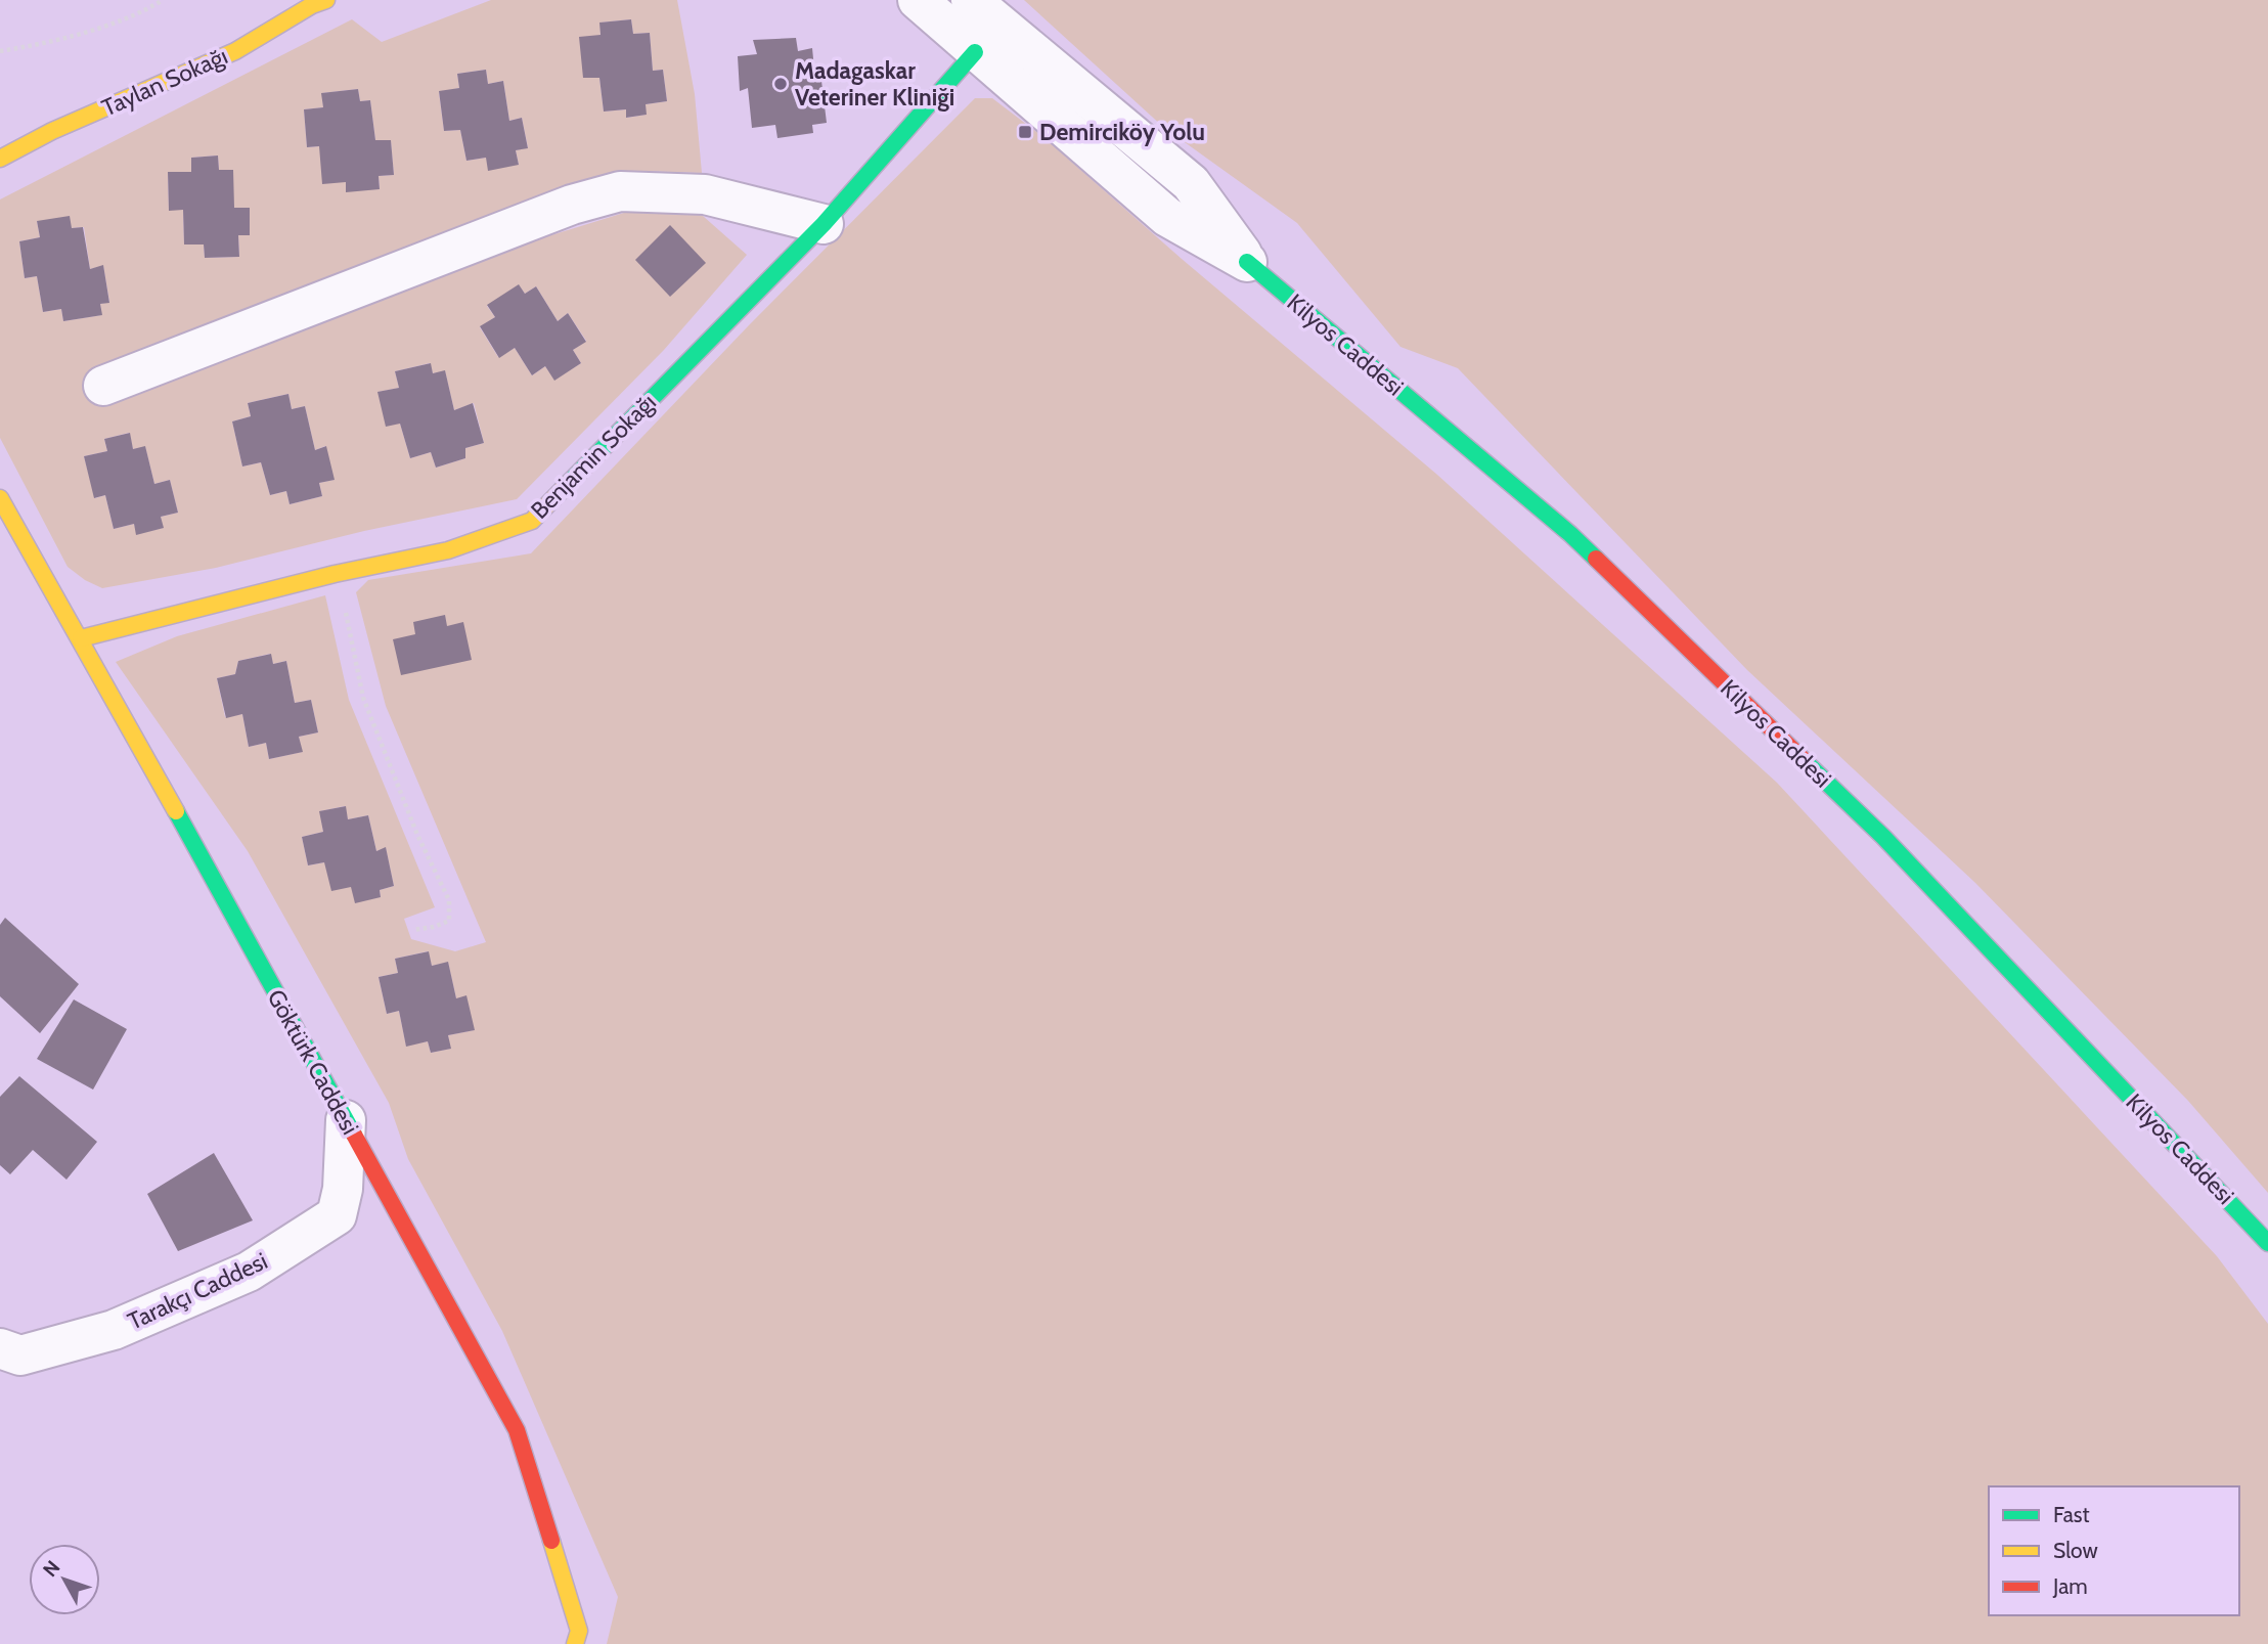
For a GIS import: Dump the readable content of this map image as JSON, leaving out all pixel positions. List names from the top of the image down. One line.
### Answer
{"streets":{"street":["Taylan Sokağı","Kilyos Caddesi","Benjamin Sokağı","Göktürk Caddesi","Tarakçı Caddesi"]},"crossings":[["Kilyos Caddesi","Benjamin Sokağı"],["Benjamin Sokağı","Göktürk Caddesi"],["Göktürk Caddesi","Tarakçı Caddesi"]],"places":{"other":["Madagaskar Veteriner Kliniği"],"transit":["Demirciköy Yolu"]},"legend":["Fast","Slow","Jam"],"north":"top left"}
